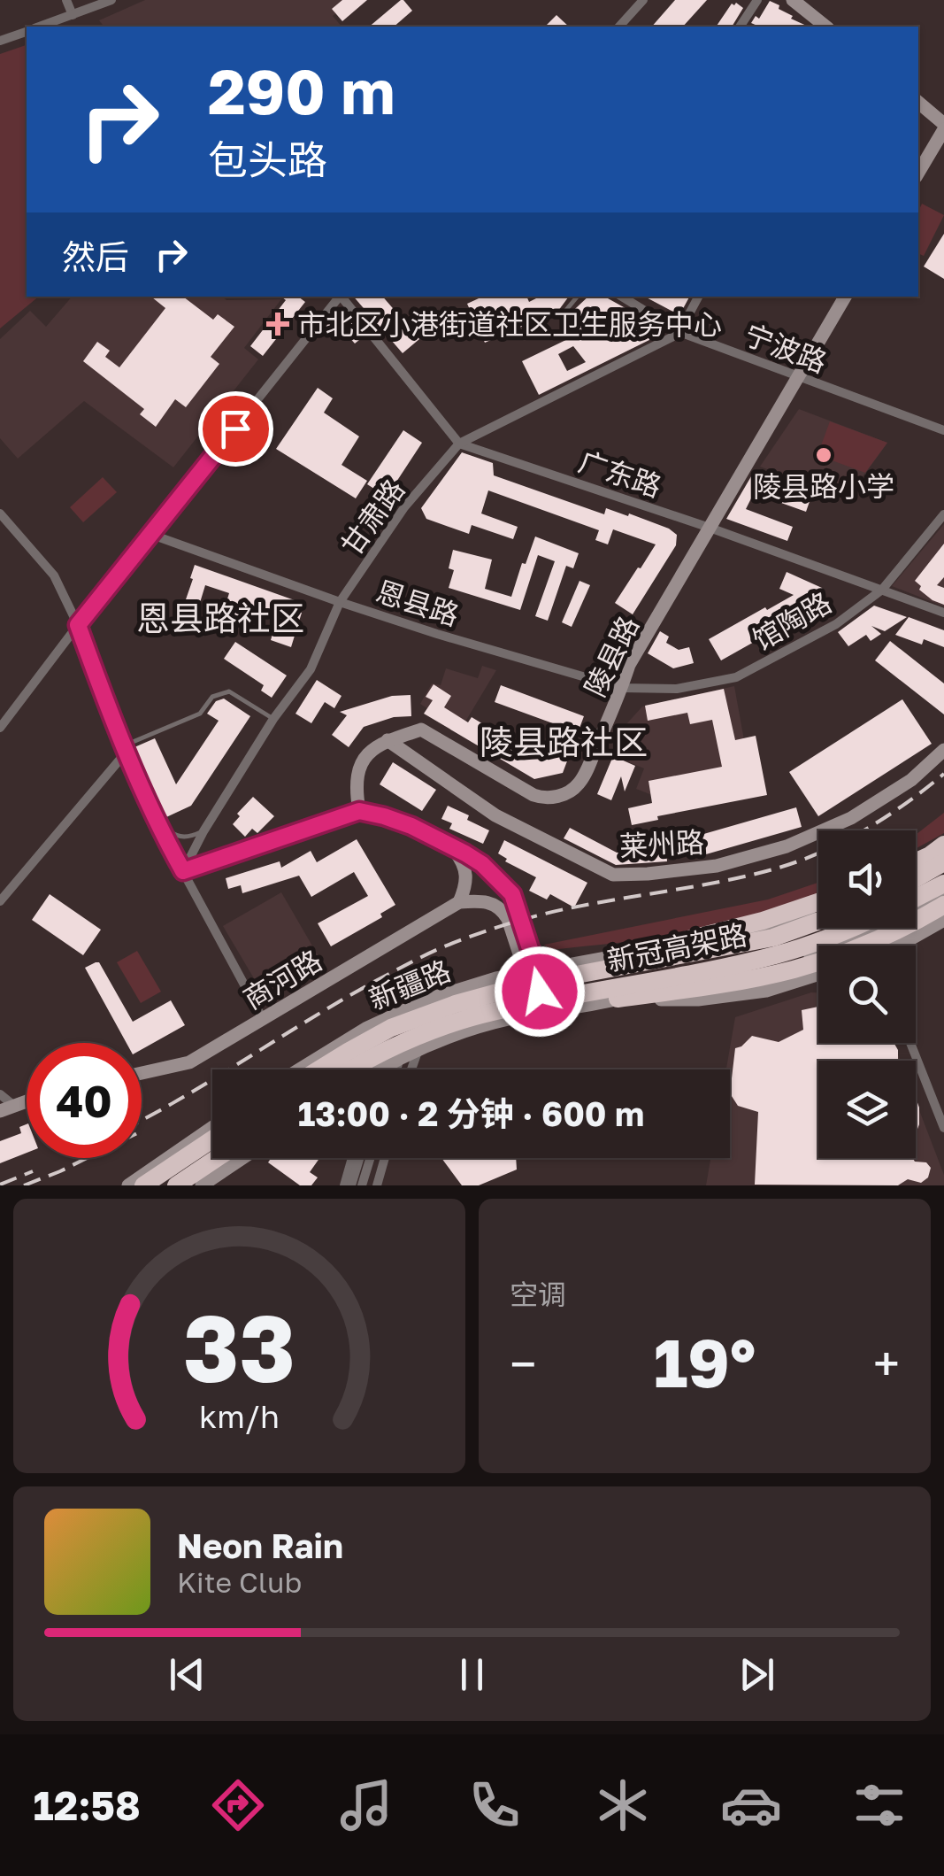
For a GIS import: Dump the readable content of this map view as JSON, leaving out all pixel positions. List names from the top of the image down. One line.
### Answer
{"streets":{"highway":["新冠高架路"],"street":["宁波路","广东路","甘肃路","恩县路","馆陶路","陵县路","莱州路","商河路","新疆路"]},"crossings":[["宁波路","甘肃路"],["宁波路","陵县路"],["广东路","甘肃路"],["广东路","馆陶路"],["广东路","陵县路"],["甘肃路","恩县路"],["恩县路","馆陶路"],["恩县路","陵县路"],["馆陶路","陵县路"],["陵县路","莱州路"]],"districts":["恩县路社区","陵县路社区"],"places":{"health":["市北区小港街道社区卫生服务中心"],"other":["陵县路小学"]},"page":{"turn":["290 m","包头路"],"then":"然后","limit":"40","trip":"13:00 · 2 分钟 · 600 m","tile":"空调","heat":["−","19°","+"],"song":["Neon Rain","Kite Club"],"tabs":"12:58","gauge":["33","km/h"]}}
